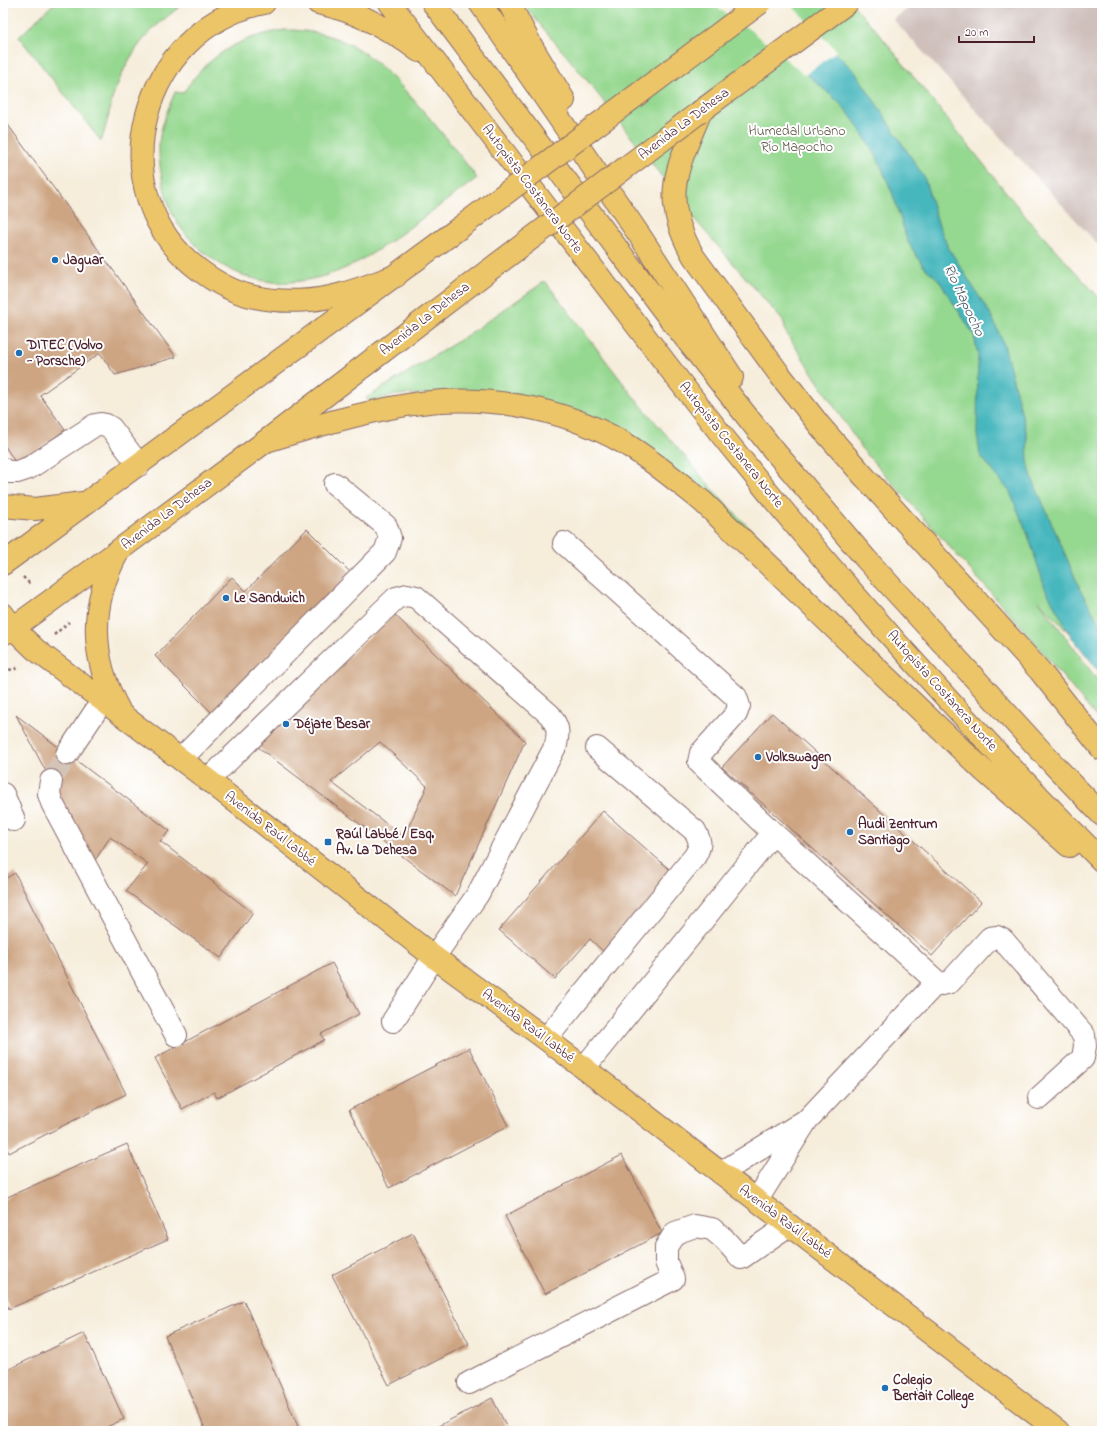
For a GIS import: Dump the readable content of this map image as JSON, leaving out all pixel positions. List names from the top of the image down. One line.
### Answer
{"streets":{"main road":["Avenida La Dehesa","Autopista Costanera Norte","Avenida Raúl Labbé"]},"crossings":[["Avenida La Dehesa","Avenida Raúl Labbé"]],"water":["Río Mapocho"],"parks":["Humedal Urbano Río Mapocho"],"places":{"other":["Jaguar","DITEC (Volvo - Porsche)","Le Sandwich","Déjate Besar","Volkswagen","Audi Zentrum Santiago","Colegio Bertait College"],"transit":["Raúl Labbé / Esq. Av. La Dehesa"]},"scale_bar":"20 m"}
